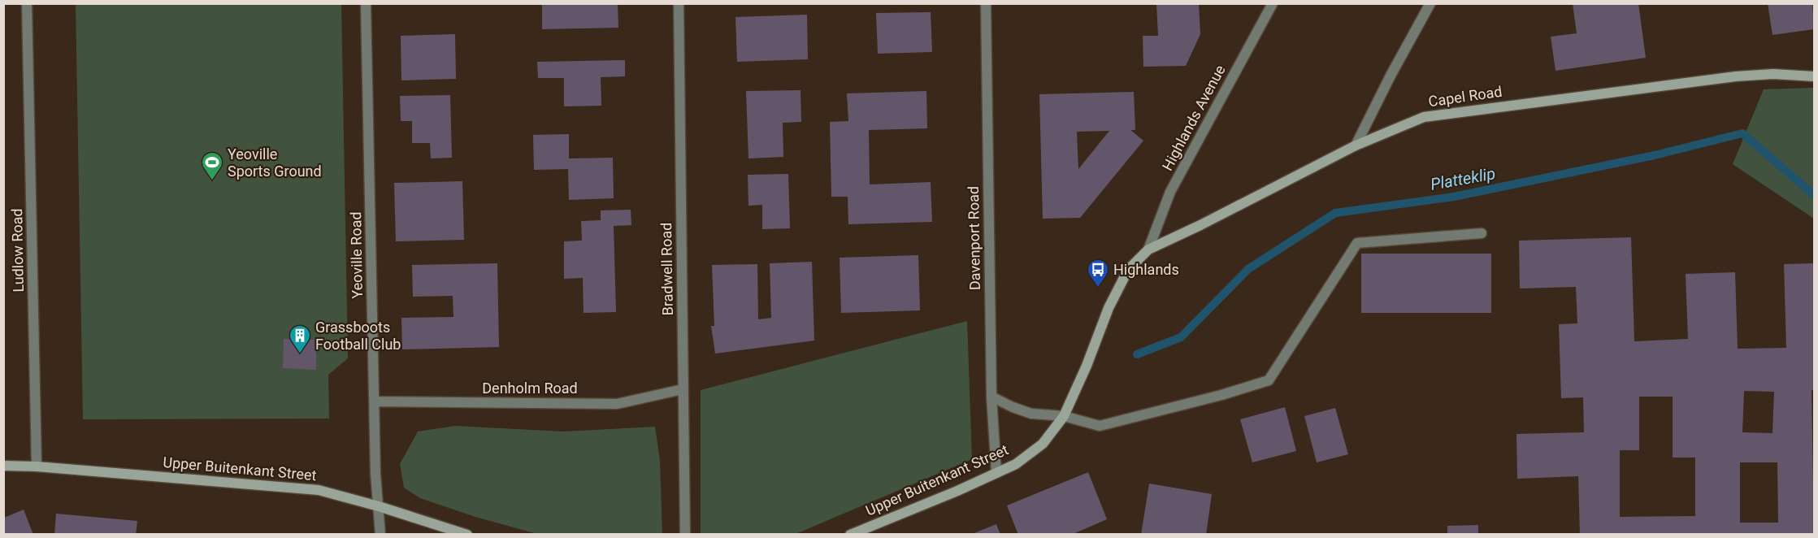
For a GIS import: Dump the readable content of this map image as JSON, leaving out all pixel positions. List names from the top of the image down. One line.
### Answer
{"streets":{"street":["Capel Road","Highlands Avenue","Davenport Road","Ludlow Road","Yeoville Road","Bradwell Road","Denholm Road","Upper Buitenkant Street"]},"crossings":[["Capel Road","Highlands Avenue"],["Capel Road","Upper Buitenkant Street"],["Highlands Avenue","Upper Buitenkant Street"],["Davenport Road","Upper Buitenkant Street"],["Ludlow Road","Upper Buitenkant Street"],["Yeoville Road","Denholm Road"],["Yeoville Road","Upper Buitenkant Street"],["Bradwell Road","Denholm Road"]],"water":["Platteklip"],"places":{"sports":["Yeoville Sports Ground"],"bus stop":["Highlands"],"building":["Grassboots Football Club"]}}
